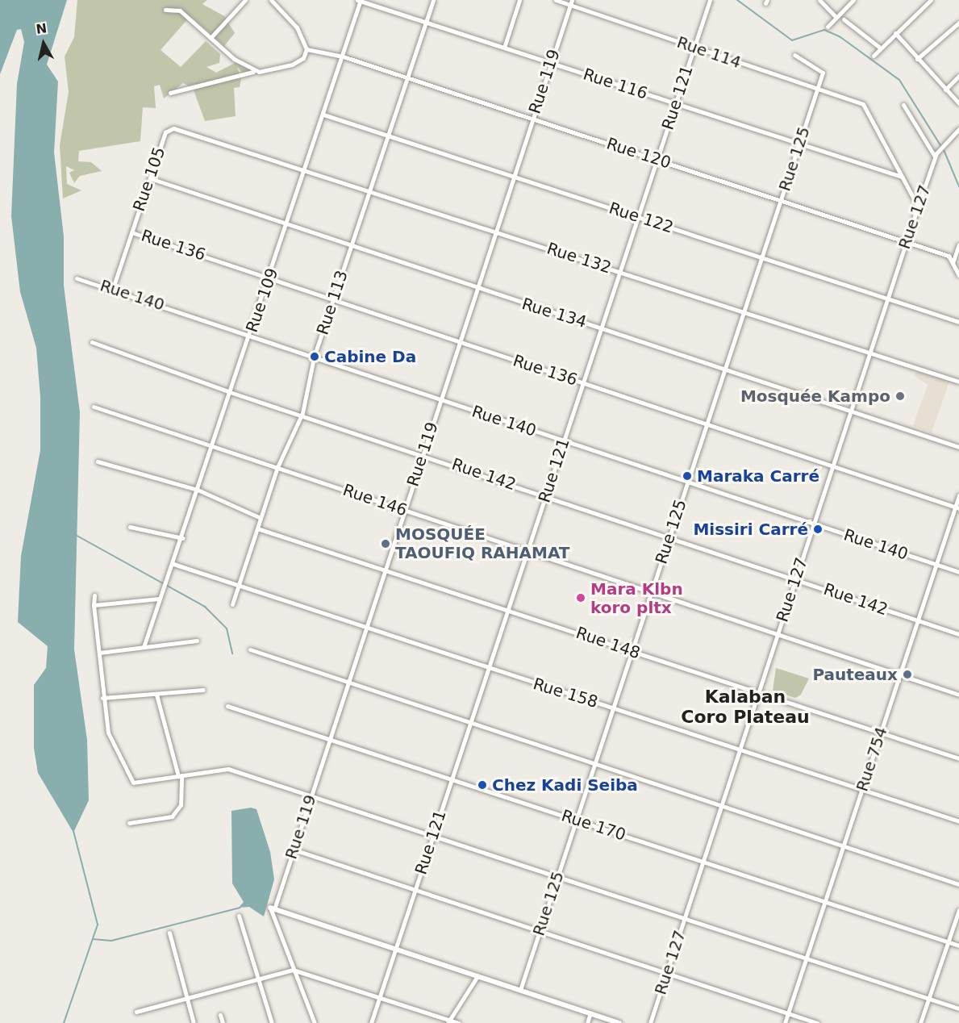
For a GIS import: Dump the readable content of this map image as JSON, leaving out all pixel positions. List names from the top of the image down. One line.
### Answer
{"streets":{"street":["Rue 114","Rue 119","Rue 116","Rue 121","Rue 120","Rue 125","Rue 105","Rue 127","Rue 122","Rue 136","Rue 132","Rue 140","Rue 109","Rue 113","Rue 134","Rue 142","Rue 146","Rue 148","Rue 158","Rue 754","Rue 170"]},"crossings":[["Rue 114","Rue 119"],["Rue 114","Rue 116"],["Rue 114","Rue 121"],["Rue 114","Rue 125"],["Rue 119","Rue 116"],["Rue 119","Rue 120"],["Rue 119","Rue 122"],["Rue 119","Rue 136"],["Rue 119","Rue 132"],["Rue 119","Rue 140"],["Rue 119","Rue 134"],["Rue 119","Rue 142"],["Rue 119","Rue 146"],["Rue 119","Rue 148"],["Rue 119","Rue 158"],["Rue 119","Rue 170"],["Rue 116","Rue 121"],["Rue 116","Rue 125"],["Rue 116","Rue 109"],["Rue 116","Rue 113"],["Rue 121","Rue 120"],["Rue 121","Rue 122"],["Rue 121","Rue 136"],["Rue 121","Rue 132"],["Rue 121","Rue 140"],["Rue 121","Rue 134"],["Rue 121","Rue 142"],["Rue 121","Rue 146"],["Rue 121","Rue 148"],["Rue 121","Rue 158"],["Rue 121","Rue 170"],["Rue 120","Rue 125"],["Rue 120","Rue 127"],["Rue 120","Rue 109"],["Rue 120","Rue 113"],["Rue 125","Rue 122"],["Rue 125","Rue 136"],["Rue 125","Rue 132"],["Rue 125","Rue 140"],["Rue 125","Rue 134"],["Rue 125","Rue 142"],["Rue 125","Rue 146"],["Rue 125","Rue 148"],["Rue 125","Rue 158"],["Rue 125","Rue 170"],["Rue 105","Rue 136"],["Rue 105","Rue 132"],["Rue 105","Rue 140"],["Rue 105","Rue 134"],["Rue 127","Rue 122"],["Rue 127","Rue 136"],["Rue 127","Rue 132"],["Rue 127","Rue 140"],["Rue 127","Rue 134"],["Rue 127","Rue 142"],["Rue 127","Rue 146"],["Rue 127","Rue 148"],["Rue 127","Rue 158"],["Rue 127","Rue 170"],["Rue 122","Rue 109"],["Rue 122","Rue 113"],["Rue 136","Rue 109"],["Rue 136","Rue 113"],["Rue 136","Rue 754"],["Rue 132","Rue 109"],["Rue 132","Rue 113"],["Rue 140","Rue 109"],["Rue 140","Rue 113"],["Rue 140","Rue 754"],["Rue 109","Rue 134"],["Rue 109","Rue 142"],["Rue 109","Rue 146"],["Rue 109","Rue 158"],["Rue 113","Rue 134"],["Rue 113","Rue 142"],["Rue 113","Rue 146"],["Rue 113","Rue 148"],["Rue 113","Rue 158"],["Rue 142","Rue 754"],["Rue 146","Rue 754"],["Rue 148","Rue 754"],["Rue 158","Rue 754"],["Rue 754","Rue 170"]],"districts":["Kalaban Coro Plateau"],"places":["Cabine Da","Mosquée Kampo","Maraka Carré","Missiri Carré","MOSQUÉE TAOUFIQ RAHAMAT","Mara Klbn koro pltx","Pauteaux","Chez Kadi Seiba"],"north":"top"}
